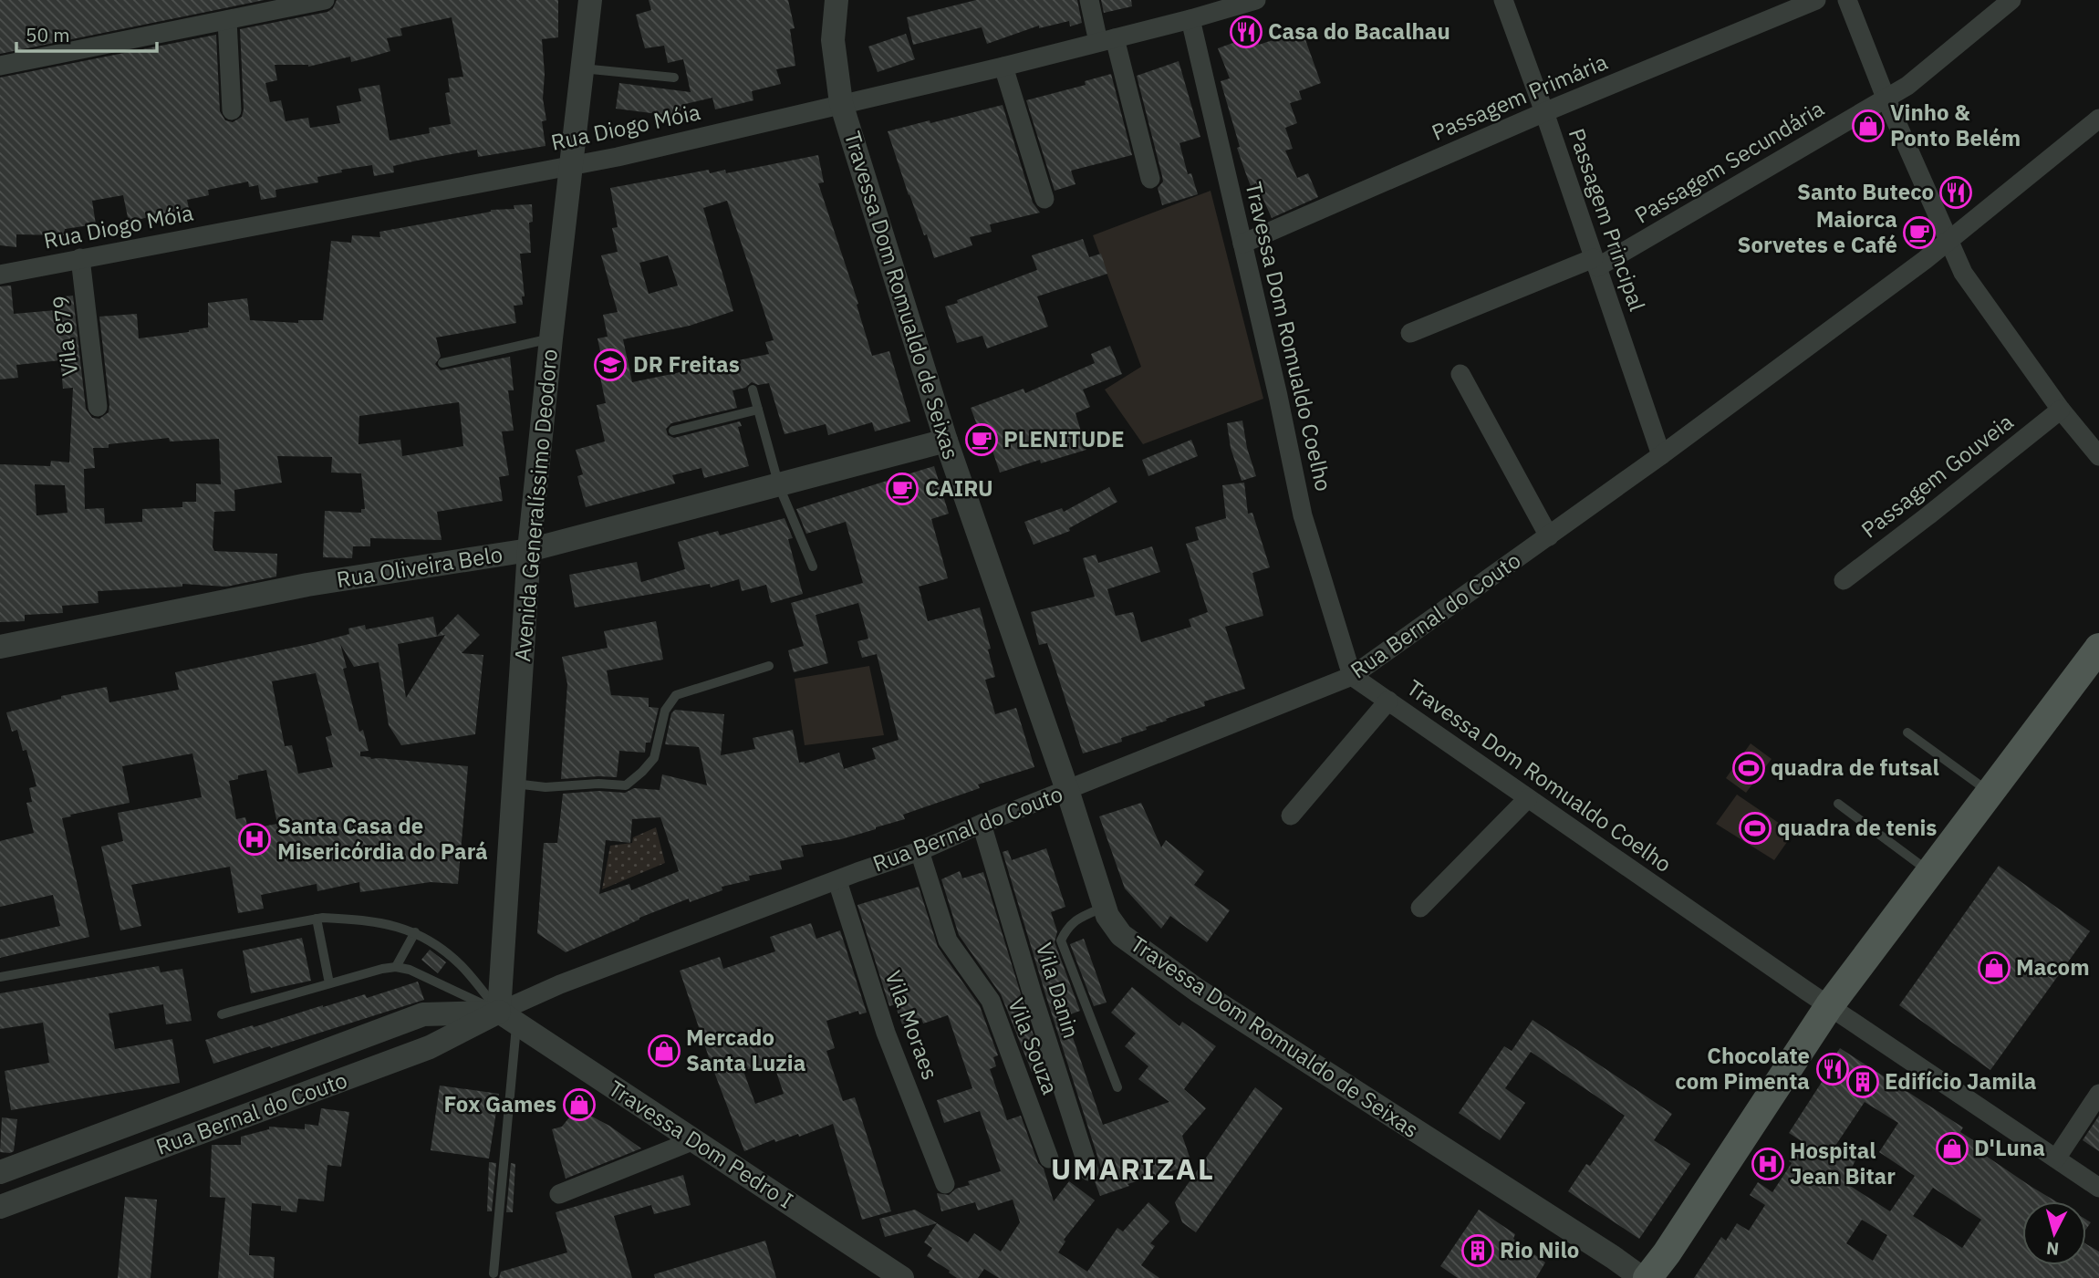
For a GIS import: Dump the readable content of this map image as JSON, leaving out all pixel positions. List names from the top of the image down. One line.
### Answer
{"streets":{"street":["Passagem Primária","Rua Diogo Móia","Passagem Secundária","Passagem Principal","Travessa Dom Romualdo de Seixas","Vila 879","Travessa Dom Romualdo Coelho","Passagem Gouveia","Avenida Generalíssimo Deodoro","Rua Oliveira Belo","Rua Bernal do Couto","Vila Danin","Vila Moraes","Vila Souza","Travessa Dom Pedro I"]},"crossings":[["Passagem Primária","Passagem Principal"],["Passagem Primária","Travessa Dom Romualdo Coelho"],["Rua Diogo Móia","Travessa Dom Romualdo de Seixas"],["Rua Diogo Móia","Vila 879"],["Rua Diogo Móia","Travessa Dom Romualdo Coelho"],["Rua Diogo Móia","Avenida Generalíssimo Deodoro"],["Passagem Secundária","Passagem Principal"],["Passagem Principal","Rua Bernal do Couto"],["Travessa Dom Romualdo de Seixas","Rua Oliveira Belo"],["Travessa Dom Romualdo de Seixas","Rua Bernal do Couto"],["Travessa Dom Romualdo Coelho","Rua Bernal do Couto"],["Avenida Generalíssimo Deodoro","Rua Oliveira Belo"],["Avenida Generalíssimo Deodoro","Rua Bernal do Couto"],["Avenida Generalíssimo Deodoro","Travessa Dom Pedro I"],["Rua Bernal do Couto","Vila Danin"],["Rua Bernal do Couto","Vila Moraes"],["Rua Bernal do Couto","Vila Souza"],["Rua Bernal do Couto","Travessa Dom Pedro I"]],"districts":["UMARIZAL"],"places":{"restaurant":["Casa do Bacalhau","Santo Buteco","Chocolate com Pimenta"],"shop":["Vinho & Ponto Belém","Macom","Mercado Santa Luzia","Fox Games","D'Luna"],"cafe":["Maiorca Sorvetes e Café","PLENITUDE","CAIRU"],"school or university":["DR Freitas"],"sports":["quadra de futsal","quadra de tenis"],"hospital":["Santa Casa de Misericórdia do Pará","Hospital Jean Bitar"],"building":["Edifício Jamila","Rio Nilo"]},"scale_bar":"50 m","north":"bottom"}
